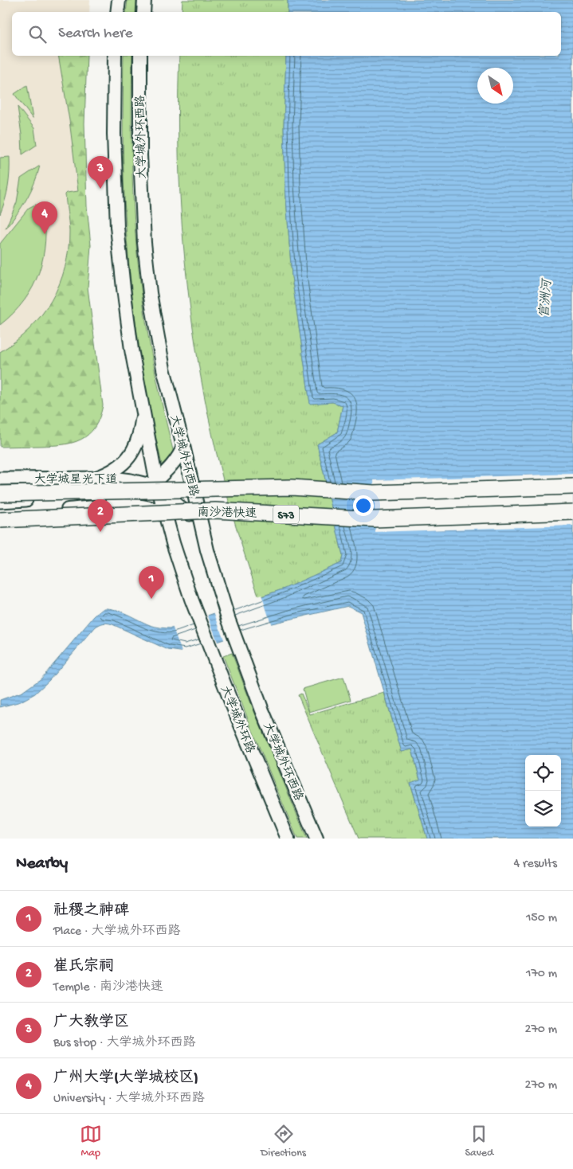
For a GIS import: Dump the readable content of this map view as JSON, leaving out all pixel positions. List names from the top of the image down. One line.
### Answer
{"streets":{"highway":["南沙港快速","S73"],"main road":["大学城外环西路","大学城星光下道","大学城外环路"]},"crossings":[["大学城外环西路","大学城星光下道"]],"water":["官洲河"],"north":"bottom right","page":{"search":"Search here","pins":["3","4","2","1"],"heading":["Nearby","4 results"],"list":[{"mark":"1","name":"社稷之神碑","note":"Place · 大学城外环西路","value":"150 m"},{"mark":"2","name":"崔氏宗祠","note":"Temple · 南沙港快速","value":"170 m"},{"mark":"3","name":"广大教学区","note":"Bus stop · 大学城外环西路","value":"270 m"},{"mark":"4","name":"广州大学(大学城校区)","note":"University · 大学城外环西路","value":"270 m"}],"nav":["Map","Directions","Saved"]}}
